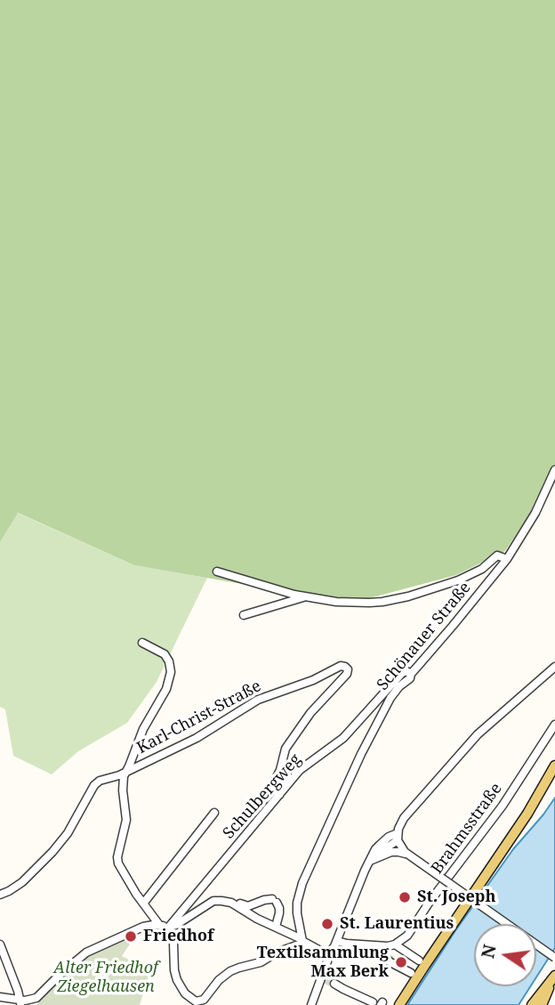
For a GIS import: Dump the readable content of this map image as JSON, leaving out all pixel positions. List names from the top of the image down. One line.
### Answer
{"streets":{"street":["Schönauer Straße","Karl-Christ-Straße","Schulbergweg","Brahmsstraße"]},"crossings":[["Schönauer Straße","Schulbergweg"],["Karl-Christ-Straße","Schulbergweg"]],"parks":["Alter Friedhof Ziegelhausen"],"places":["St. Joseph","St. Laurentius","Friedhof","Textilsammlung Max Berk"],"north":"left"}
